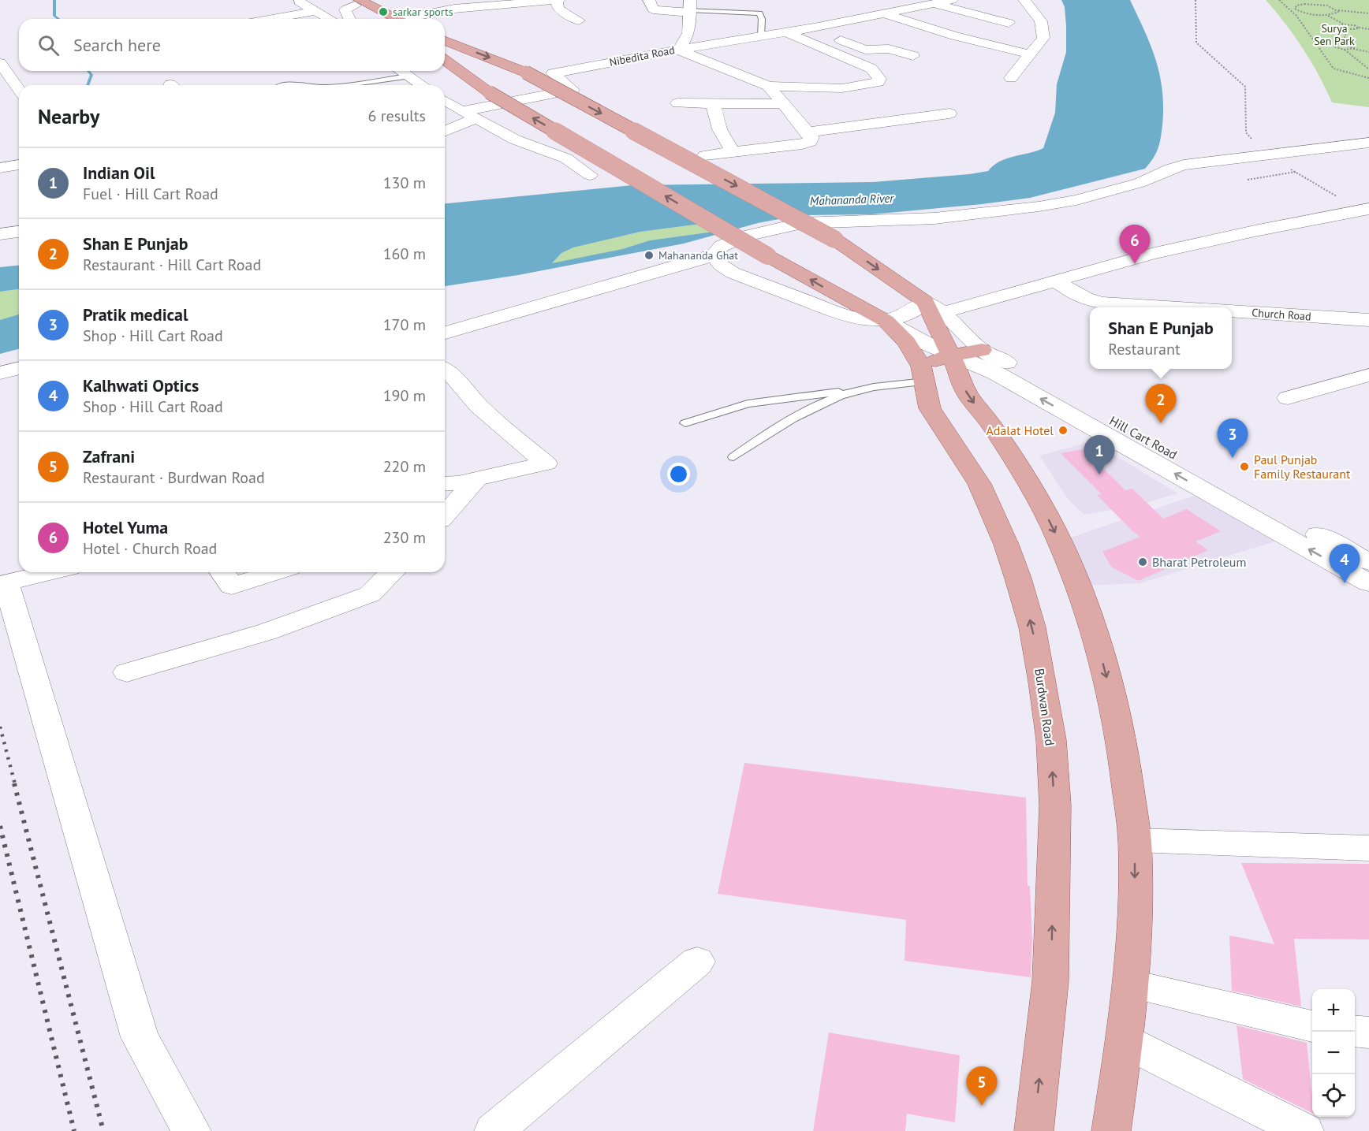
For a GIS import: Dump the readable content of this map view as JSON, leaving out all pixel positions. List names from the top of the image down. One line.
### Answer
{"streets":{"main road":["Hill Cart Road","Burdwan Road"],"street":["Nibedita Road","Church Road"]},"crossings":[["Hill Cart Road","Burdwan Road"]],"water":["Mahananda River"],"parks":["Surya Sen Park"],"places":["sarkar sports","Mahananda Ghat","Adalat Hotel","Paul Punjab Family Restaurant","Bharat Petroleum"],"page":{"search":"Search here","heading":["Nearby","6 results"],"list":[{"mark":"1","name":"Indian Oil","note":"Fuel · Hill Cart Road","value":"130 m"},{"mark":"2","name":"Shan E Punjab","note":"Restaurant · Hill Cart Road","value":"160 m"},{"mark":"3","name":"Pratik medical","note":"Shop · Hill Cart Road","value":"170 m"},{"mark":"4","name":"Kalhwati Optics","note":"Shop · Hill Cart Road","value":"190 m"},{"mark":"5","name":"Zafrani","note":"Restaurant · Burdwan Road","value":"220 m"},{"mark":"6","name":"Hotel Yuma","note":"Hotel · Church Road","value":"230 m"}],"pins":["6","2","3","1","4","5"],"popup":["Shan E Punjab","Restaurant"],"map_buttons":["+","−"]}}
